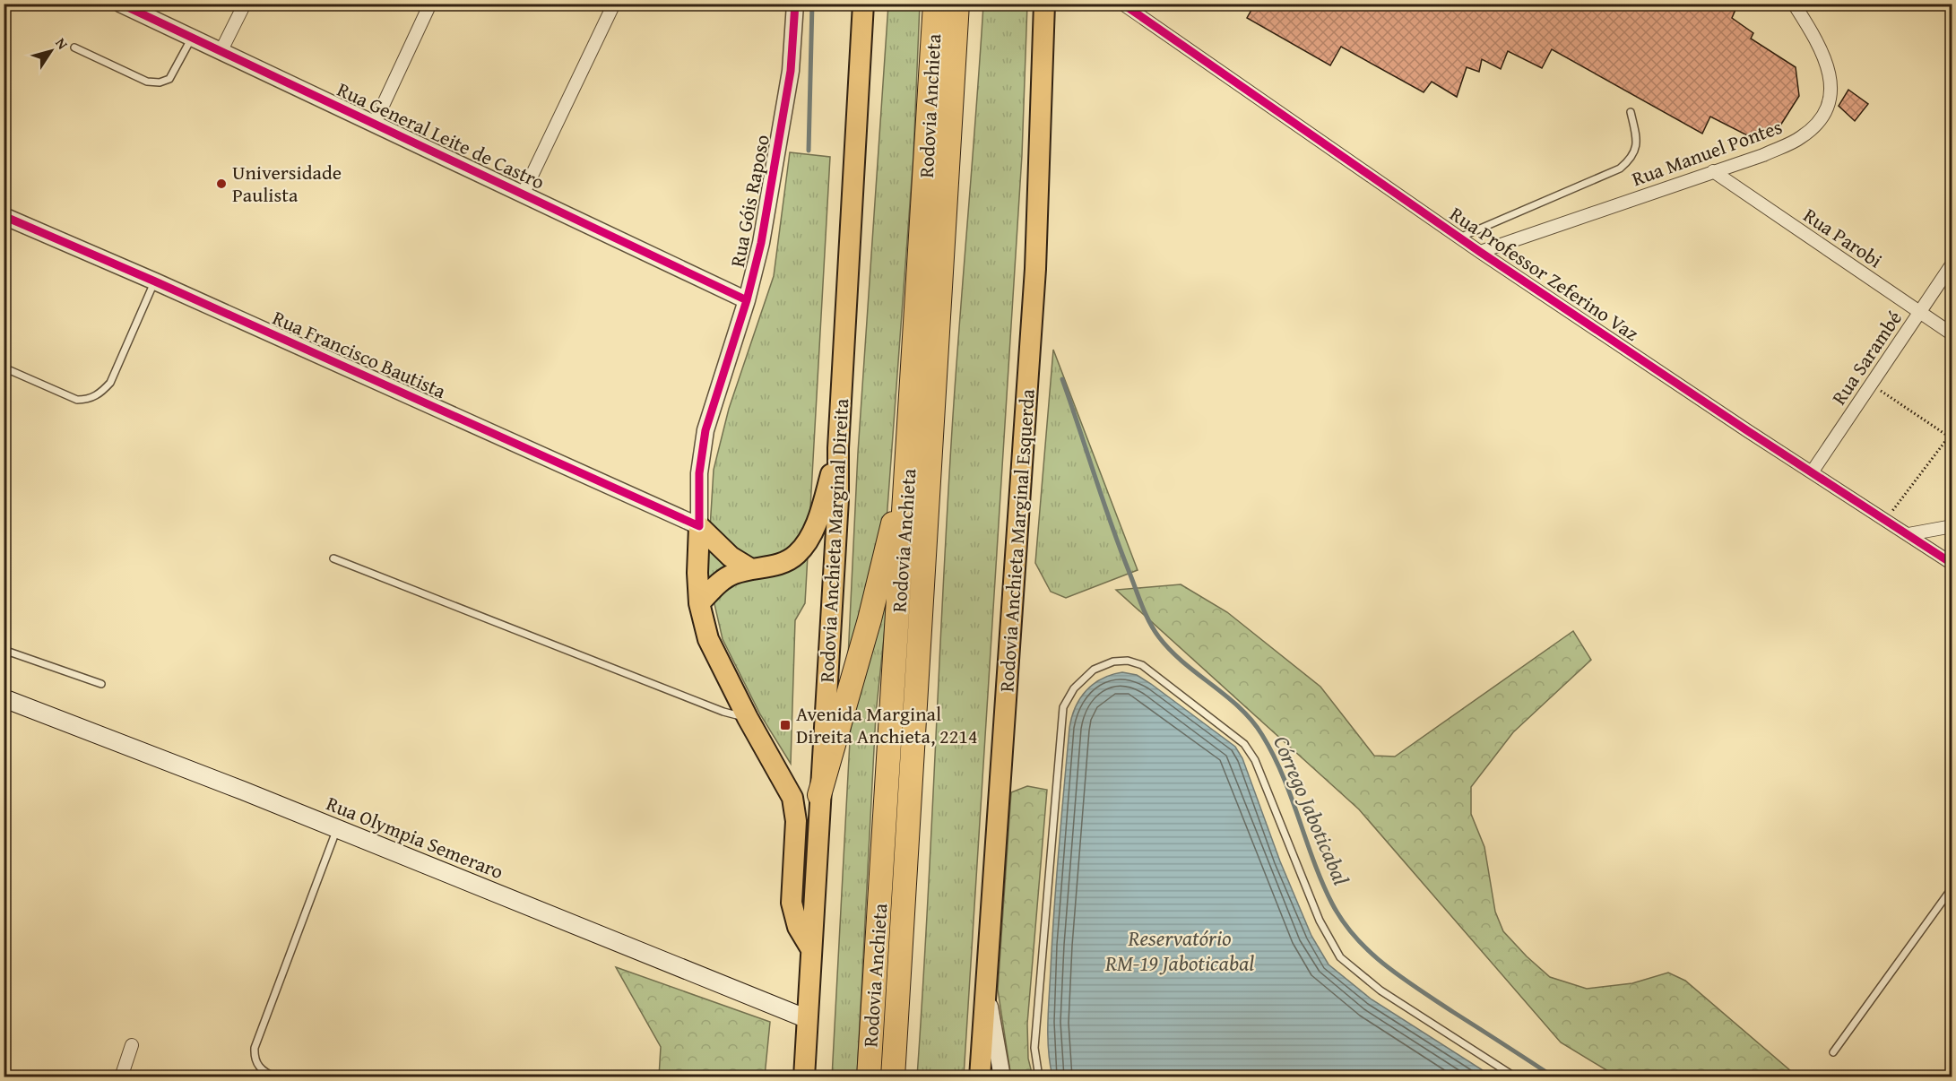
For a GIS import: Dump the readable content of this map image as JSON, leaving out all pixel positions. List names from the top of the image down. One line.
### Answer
{"streets":{"highway":["Rodovia Anchieta","Rodovia Anchieta Marginal Direita","Rodovia Anchieta Marginal Esquerda"],"main road":["Rua Olympia Semeraro"],"street":["Rua General Leite de Castro","Rua Manuel Pontes","Rua Góis Raposo","Rua Parobi","Rua Professor Zeferino Vaz","Rua Francisco Bautista","Rua Sarambé"]},"crossings":[["Rua General Leite de Castro","Rua Góis Raposo"],["Rua Manuel Pontes","Rua Parobi"],["Rua Manuel Pontes","Rua Professor Zeferino Vaz"],["Rua Góis Raposo","Rua Francisco Bautista"],["Rua Parobi","Rua Sarambé"],["Rua Professor Zeferino Vaz","Rua Sarambé"],["Rodovia Anchieta Marginal Direita","Rua Olympia Semeraro"]],"water":["Córrego Jaboticabal","Reservatório RM-19 Jaboticabal"],"places":{"other":["Universidade Paulista"],"transit":["Avenida Marginal Direita Anchieta, 2214"]},"north":"top right"}
